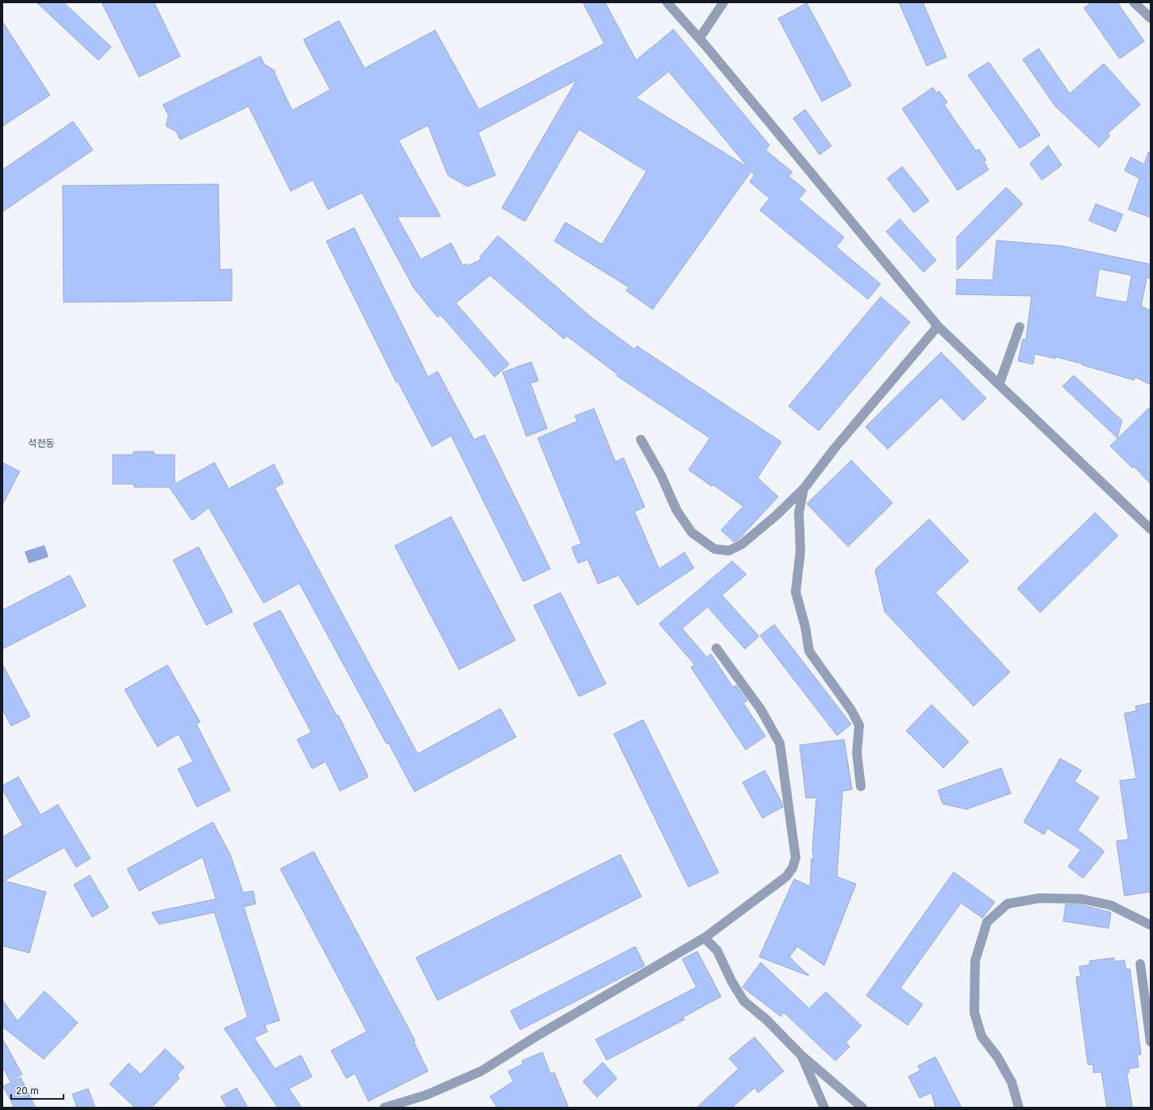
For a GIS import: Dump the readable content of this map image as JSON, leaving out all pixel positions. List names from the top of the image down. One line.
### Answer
{"districts":["석전동"],"scale_bar":"20 m"}
